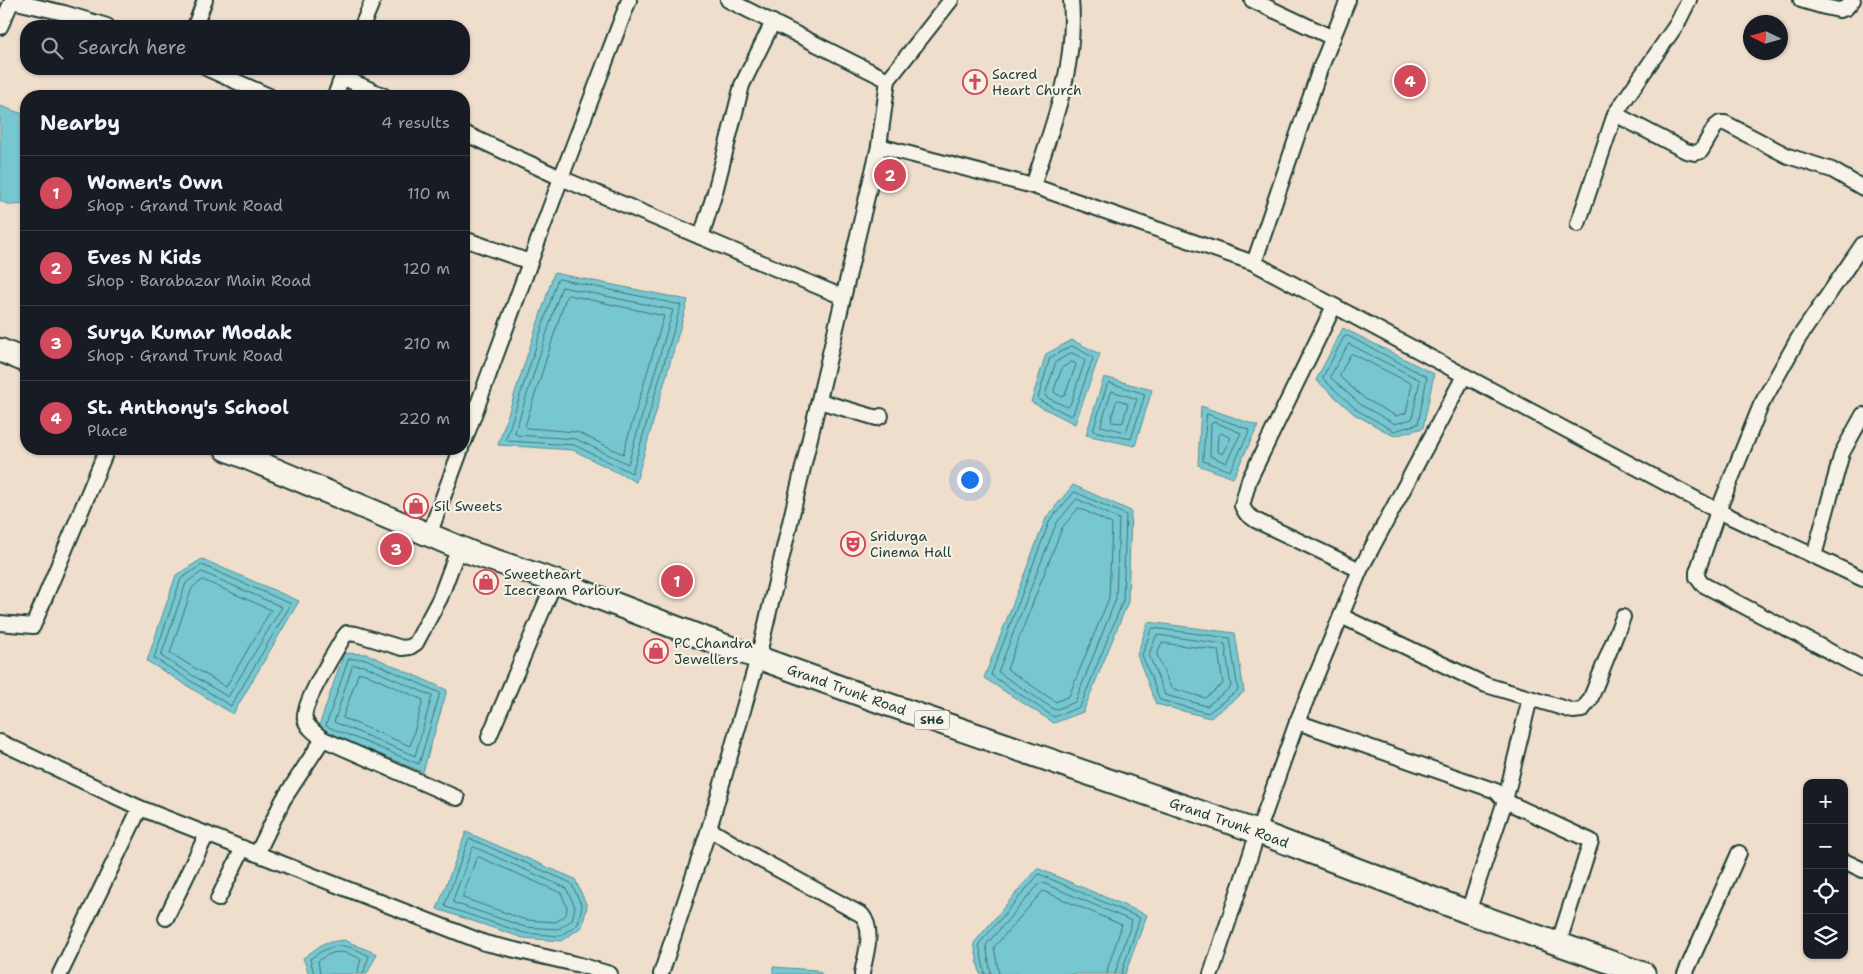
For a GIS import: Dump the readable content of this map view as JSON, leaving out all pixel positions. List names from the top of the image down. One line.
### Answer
{"streets":{"main road":["Grand Trunk Road","SH6"]},"places":{"church":["Sacred Heart Church"],"shop":["Sil Sweets","Sweetheart Icecream Parlour","PC Chandra Jewellers"],"theatre":["Sridurga Cinema Hall"]},"north":"left","page":{"search":"Search here","pins":["4","2","3","1"],"heading":["Nearby","4 results"],"list":[{"mark":"1","name":"Women's Own","note":"Shop · Grand Trunk Road","value":"110 m"},{"mark":"2","name":"Eves N Kids","note":"Shop · Barabazar Main Road","value":"120 m"},{"mark":"3","name":"Surya Kumar Modak","note":"Shop · Grand Trunk Road","value":"210 m"},{"mark":"4","name":"St. Anthony's School","note":"Place","value":"220 m"}],"map_buttons":["+","−"]}}
